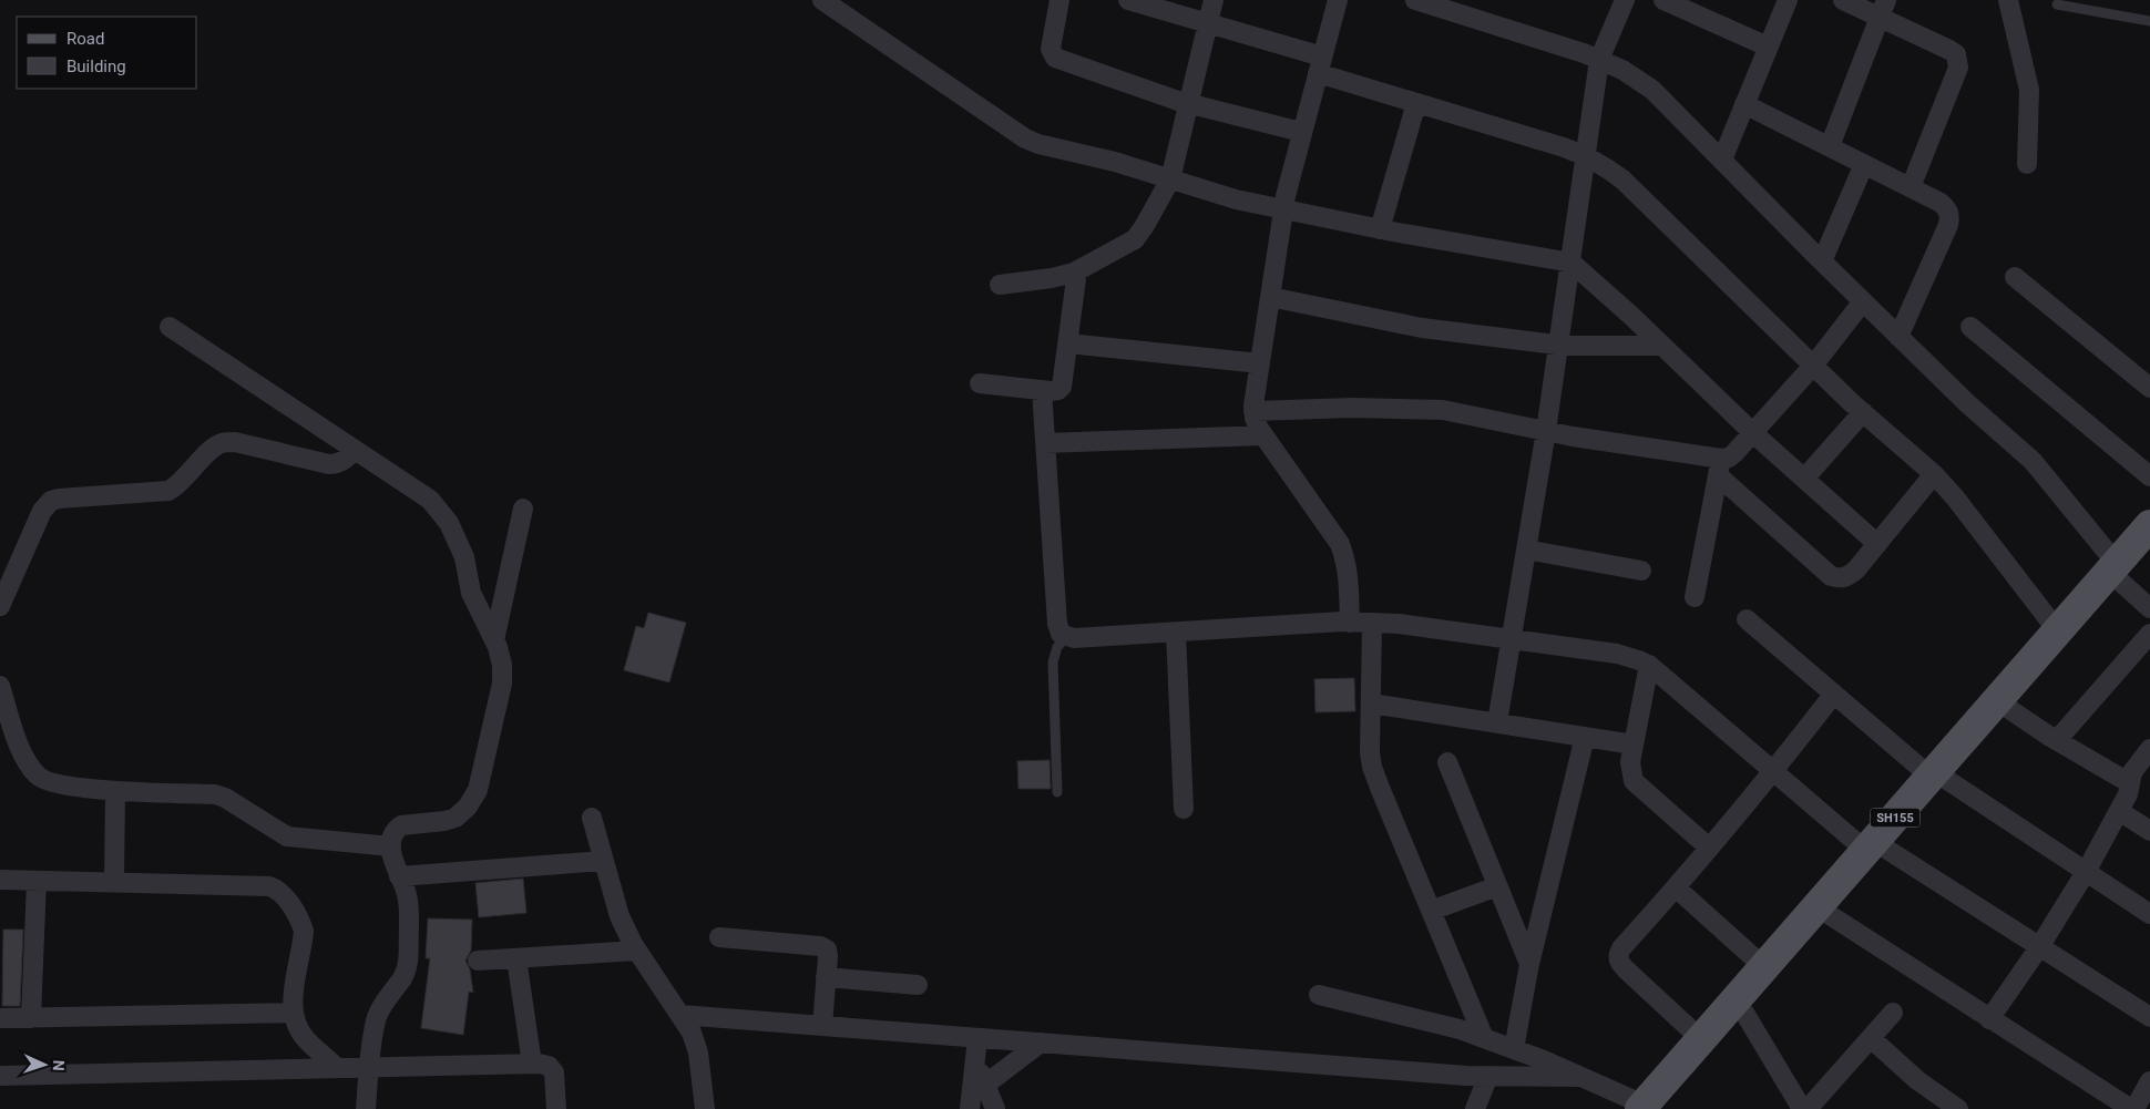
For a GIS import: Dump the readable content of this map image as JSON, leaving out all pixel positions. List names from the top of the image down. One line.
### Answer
{"streets":{"main road":["SH155"]},"legend":["Road","Building"],"north":"right"}
